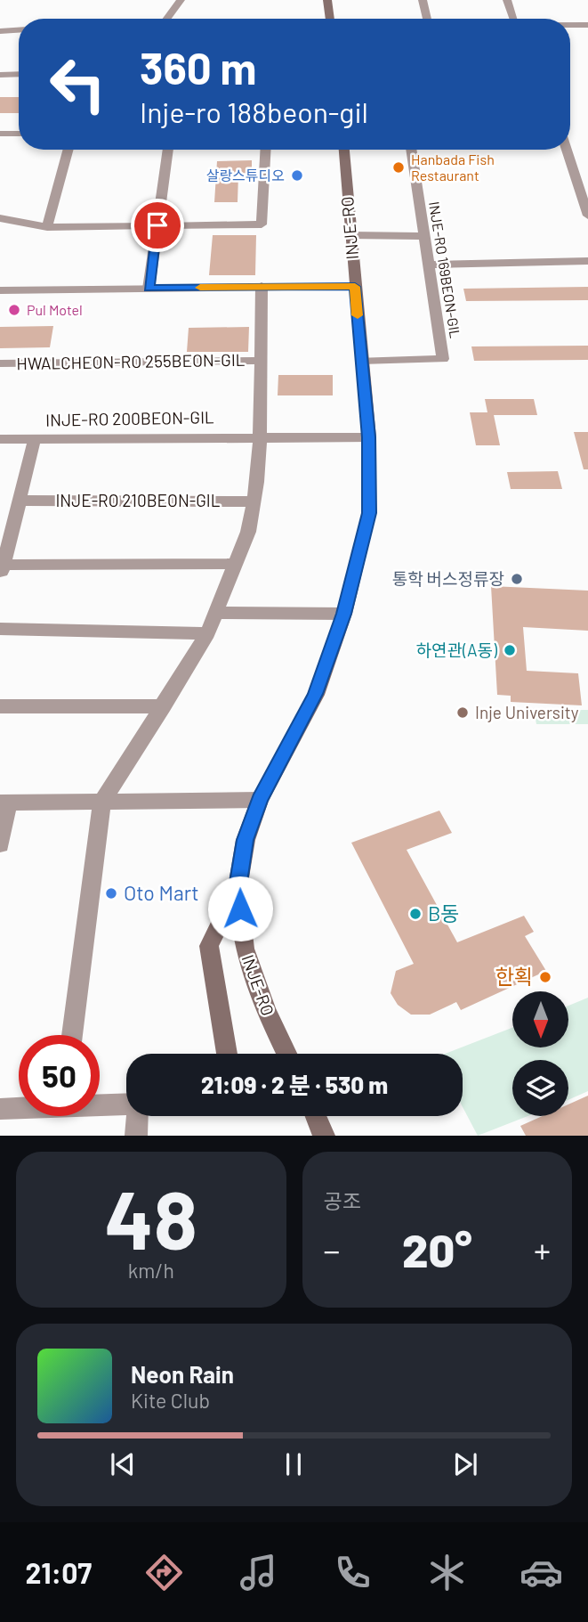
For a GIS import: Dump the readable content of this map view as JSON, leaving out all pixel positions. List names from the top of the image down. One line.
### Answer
{"streets":{"main road":["INJE-RO"],"street":["INJE-RO 169BEON-GIL","HWALCHEON-RO 255BEON-GIL","INJE-RO 200BEON-GIL","INJE-RO 210BEON-GIL"]},"crossings":[["INJE-RO","INJE-RO 169BEON-GIL"],["INJE-RO","INJE-RO 200BEON-GIL"]],"places":["Hanbada Fish Restaurant","살랑스튜디오","Pul Motel","통학 버스정류장","하연관(A동)","Inje University","Oto Mart","B동","한획"],"north":"bottom","page":{"turn":["360 m","Inje-ro 188beon-gil"],"limit":"50","trip":"21:09 · 2 분 · 530 m","tile":[["48","km/h"],"공조"],"heat":["−","20°","+"],"song":["Neon Rain","Kite Club"],"tabs":"21:07"}}
